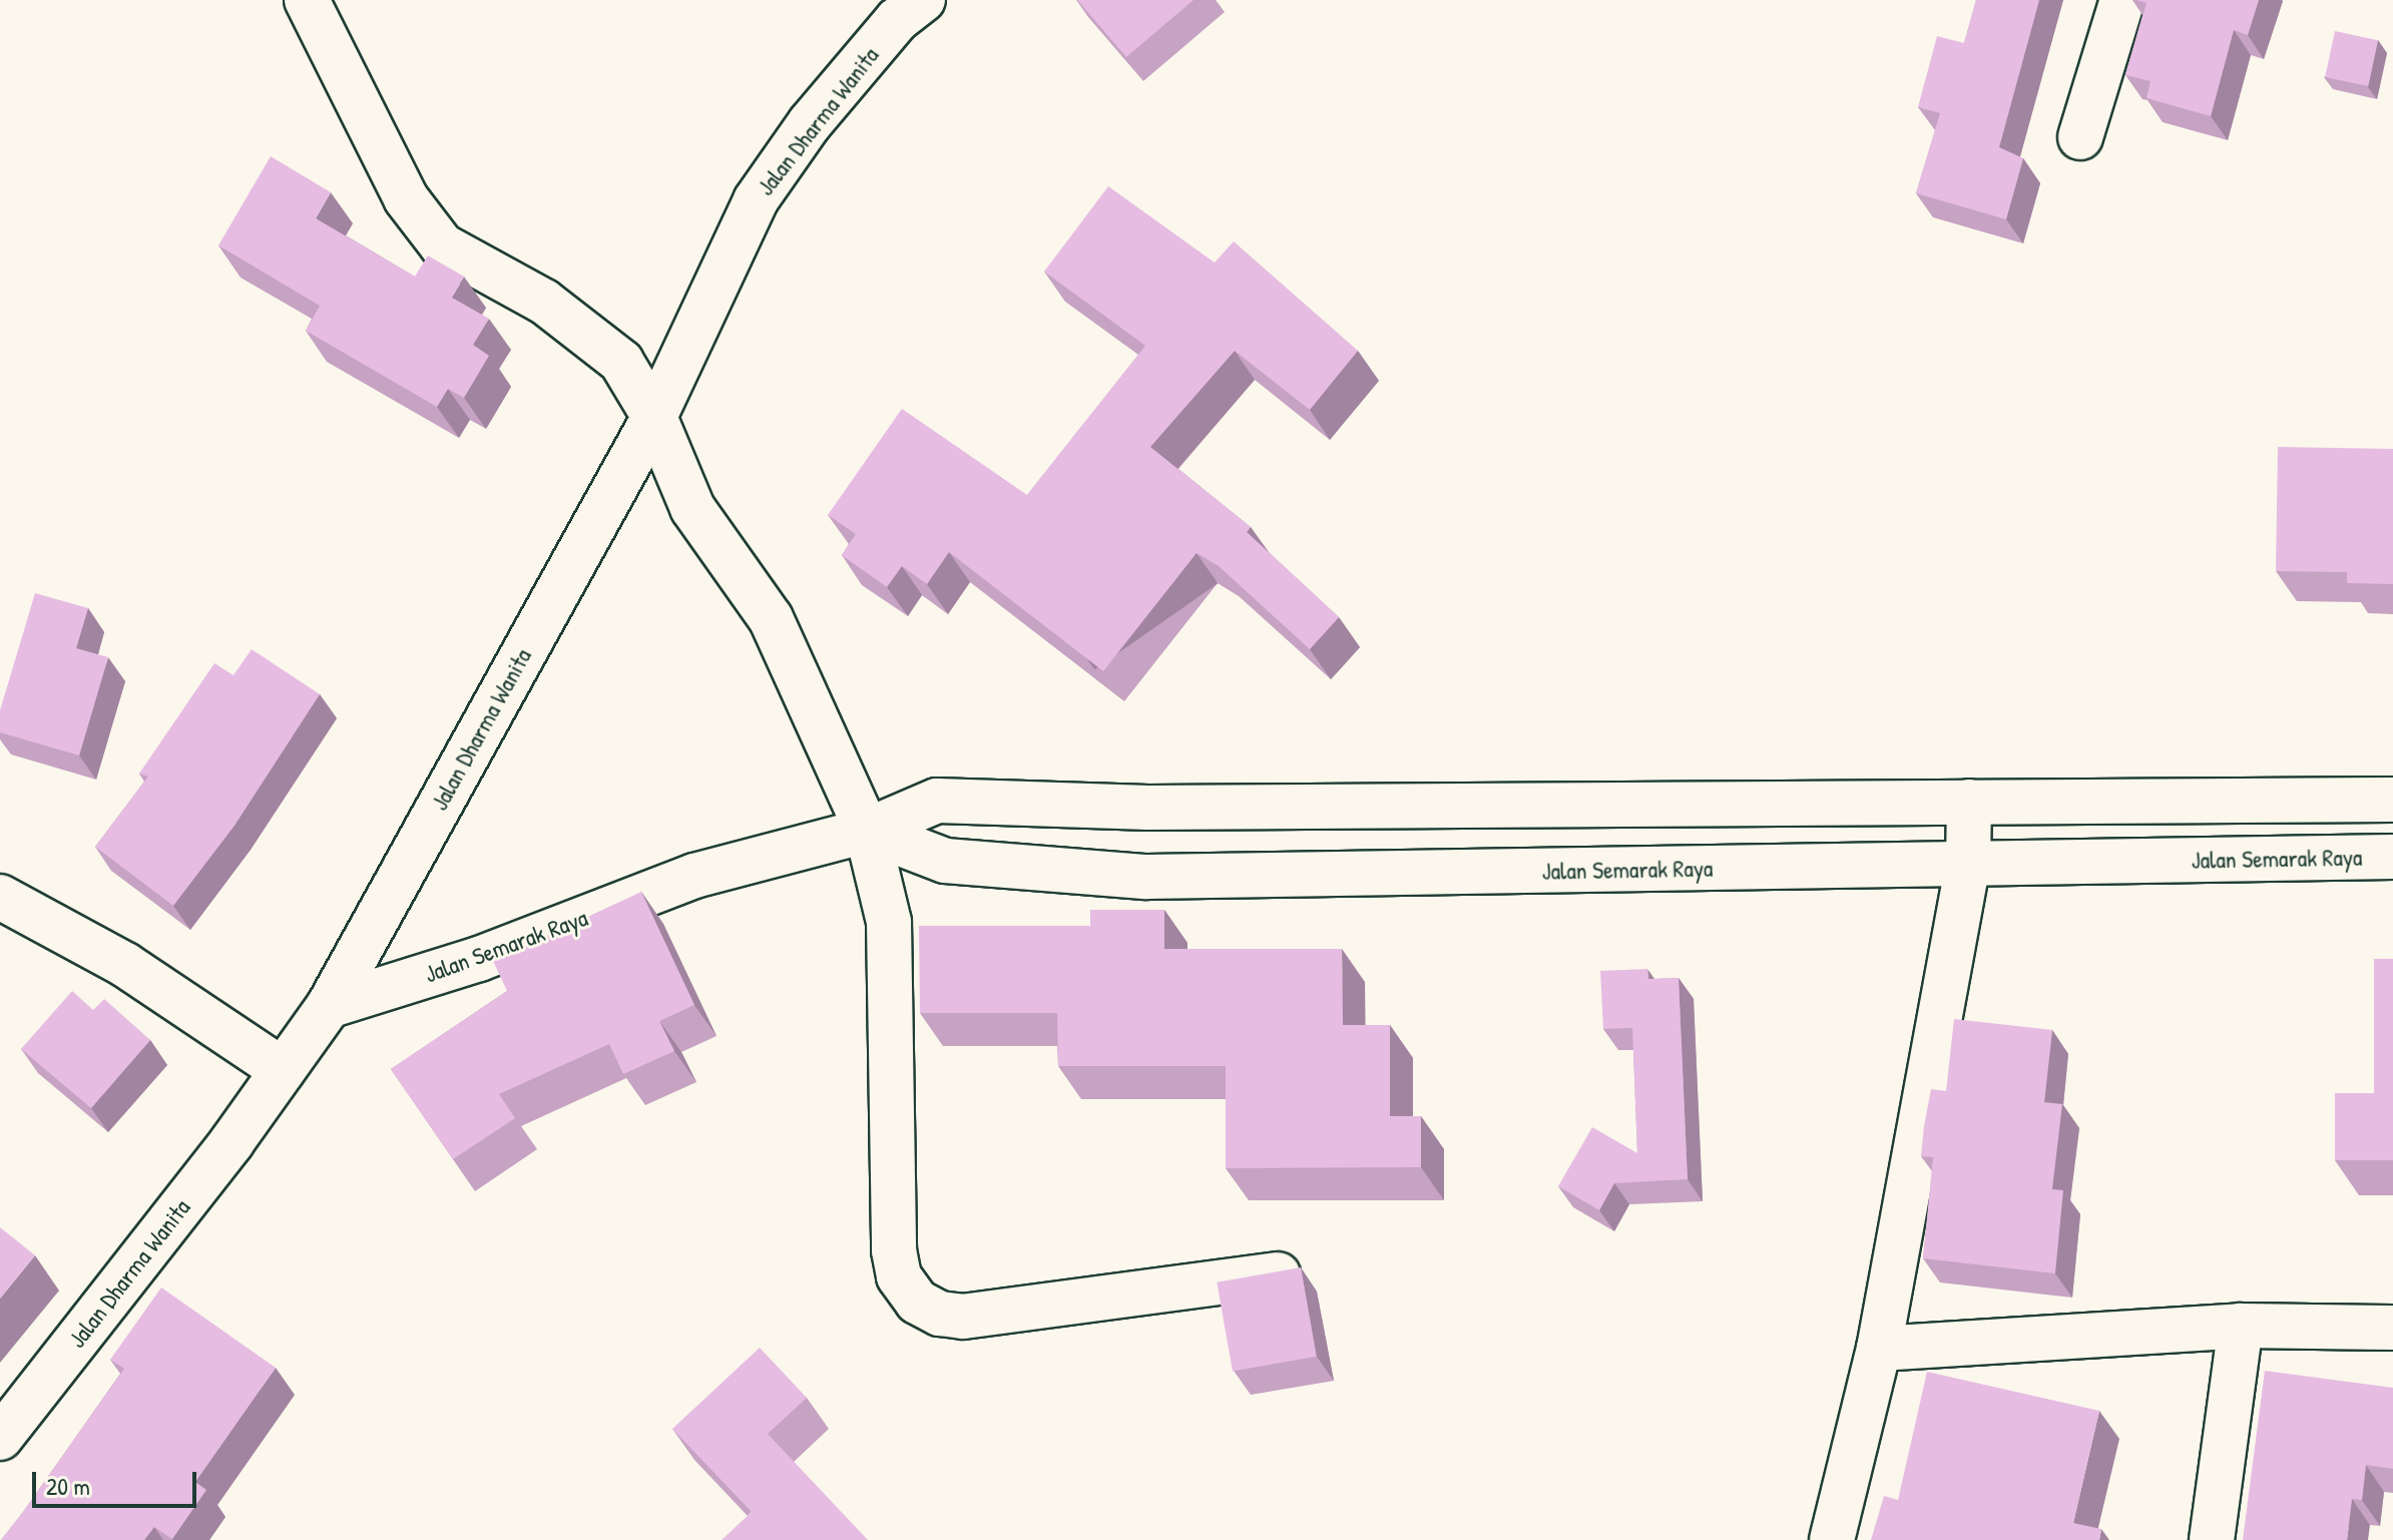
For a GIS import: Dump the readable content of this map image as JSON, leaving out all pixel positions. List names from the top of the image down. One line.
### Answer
{"streets":{"street":["Jalan Dharma Wanita","Jalan Semarak Raya"]},"crossings":[["Jalan Dharma Wanita","Jalan Semarak Raya"]],"scale_bar":"20 m"}
